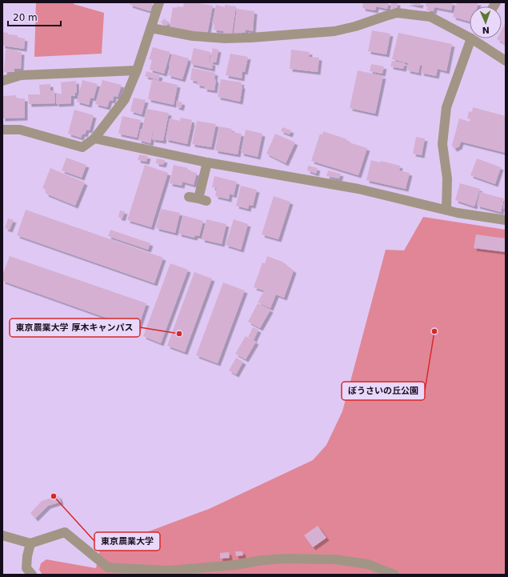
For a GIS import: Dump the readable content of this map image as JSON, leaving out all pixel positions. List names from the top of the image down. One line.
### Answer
{"places":["ぼうさいの丘公園","東京農業大学 厚木キャンパス","東京農業大学"],"scale_bar":"20 m","north":"bottom"}
